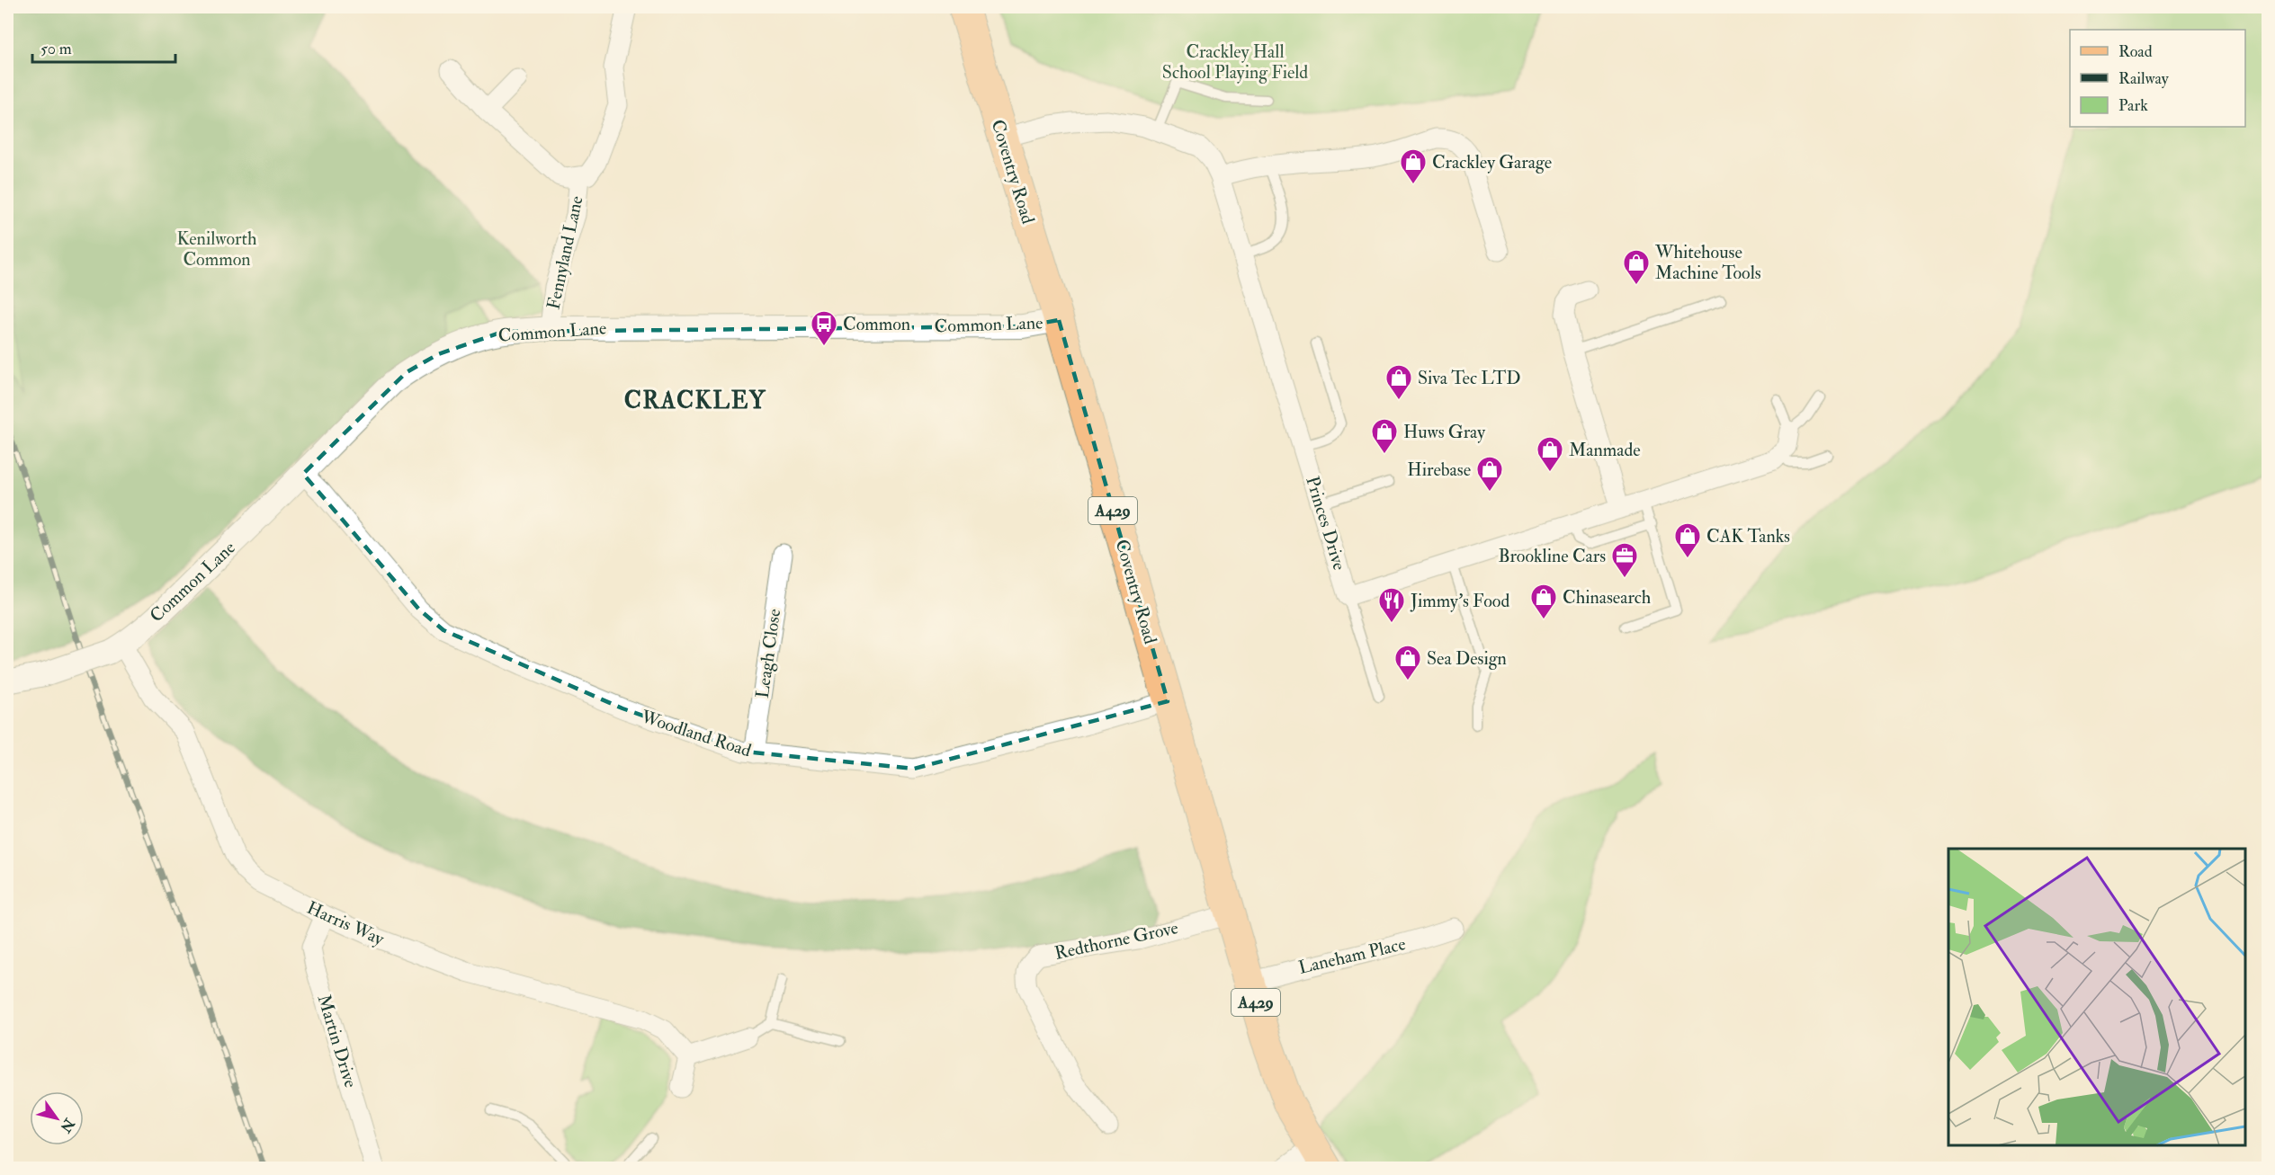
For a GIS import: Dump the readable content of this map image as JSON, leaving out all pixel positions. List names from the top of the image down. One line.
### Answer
{"streets":{"main road":["Coventry Road","A429"],"street":["Fennyland Lane","Common Lane","Princes Drive","Leagh Close","Woodland Road","Harris Way","Redthorne Grove","Laneham Place","Martin Drive"]},"crossings":[["Coventry Road","Common Lane"],["Coventry Road","Princes Drive"],["Coventry Road","Woodland Road"],["Coventry Road","Redthorne Grove"],["Coventry Road","Laneham Place"],["Fennyland Lane","Common Lane"],["Common Lane","Woodland Road"],["Common Lane","Harris Way"],["Leagh Close","Woodland Road"],["Harris Way","Martin Drive"]],"districts":["CRACKLEY"],"parks":["Crackley Hall School Playing Field","Kenilworth Common"],"places":{"shop":["Crackley Garage","Whitehouse Machine Tools","Siva Tec LTD","Huws Gray","Manmade","Hirebase","CAK Tanks","Chinasearch","Sea Design"],"bus stop":["Common"],"office":["Brookline Cars"],"restaurant":["Jimmy's Food"]},"legend":["Road","Railway","Park"],"scale_bar":"50 m","north":"bottom right"}
